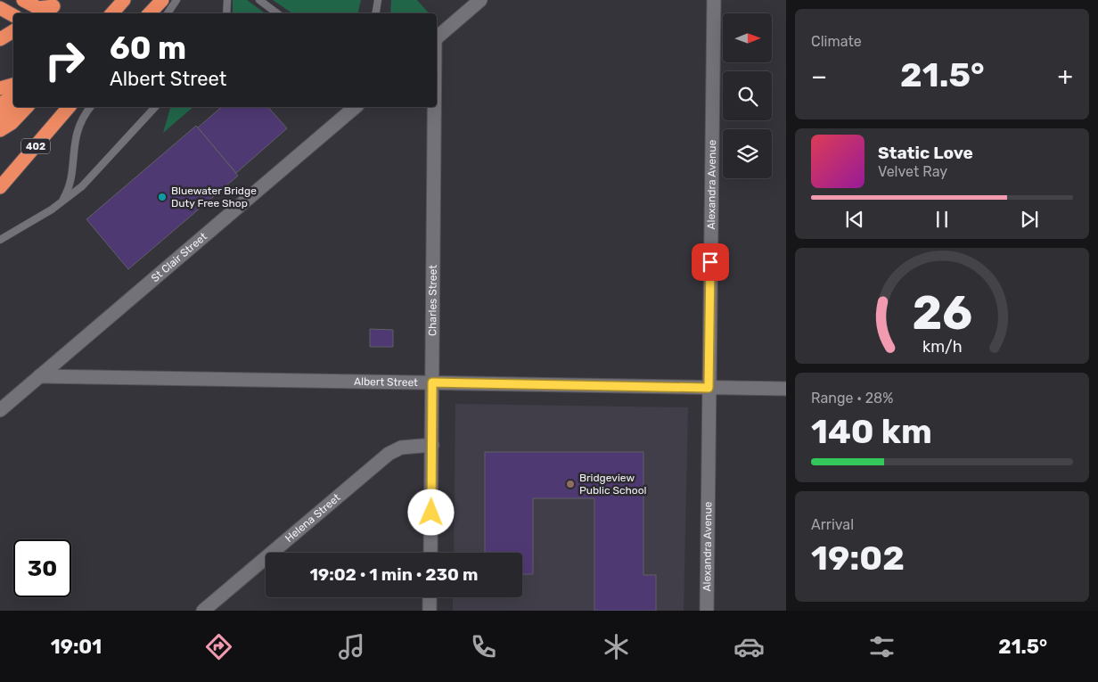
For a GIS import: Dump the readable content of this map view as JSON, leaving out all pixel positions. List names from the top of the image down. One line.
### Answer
{"streets":{"highway":["402"],"street":["Alexandra Avenue","St Clair Street","Charles Street","Albert Street","Helena Street"]},"crossings":[["Alexandra Avenue","Albert Street"],["St Clair Street","Albert Street"],["Charles Street","Albert Street"],["Charles Street","Helena Street"]],"places":["Bluewater Bridge Duty Free Shop","Bridgeview Public School"],"north":"right","page":{"tile":["Climate",["Range · 28%","140 km"],["Arrival","19:02"]],"turn":["60 m","Albert Street"],"heat":["−","21.5°","+"],"song":["Static Love","Velvet Ray"],"limit":"30","trip":"19:02 · 1 min · 230 m","tabs":["19:01","21.5°"],"gauge":["26","km/h"]}}
